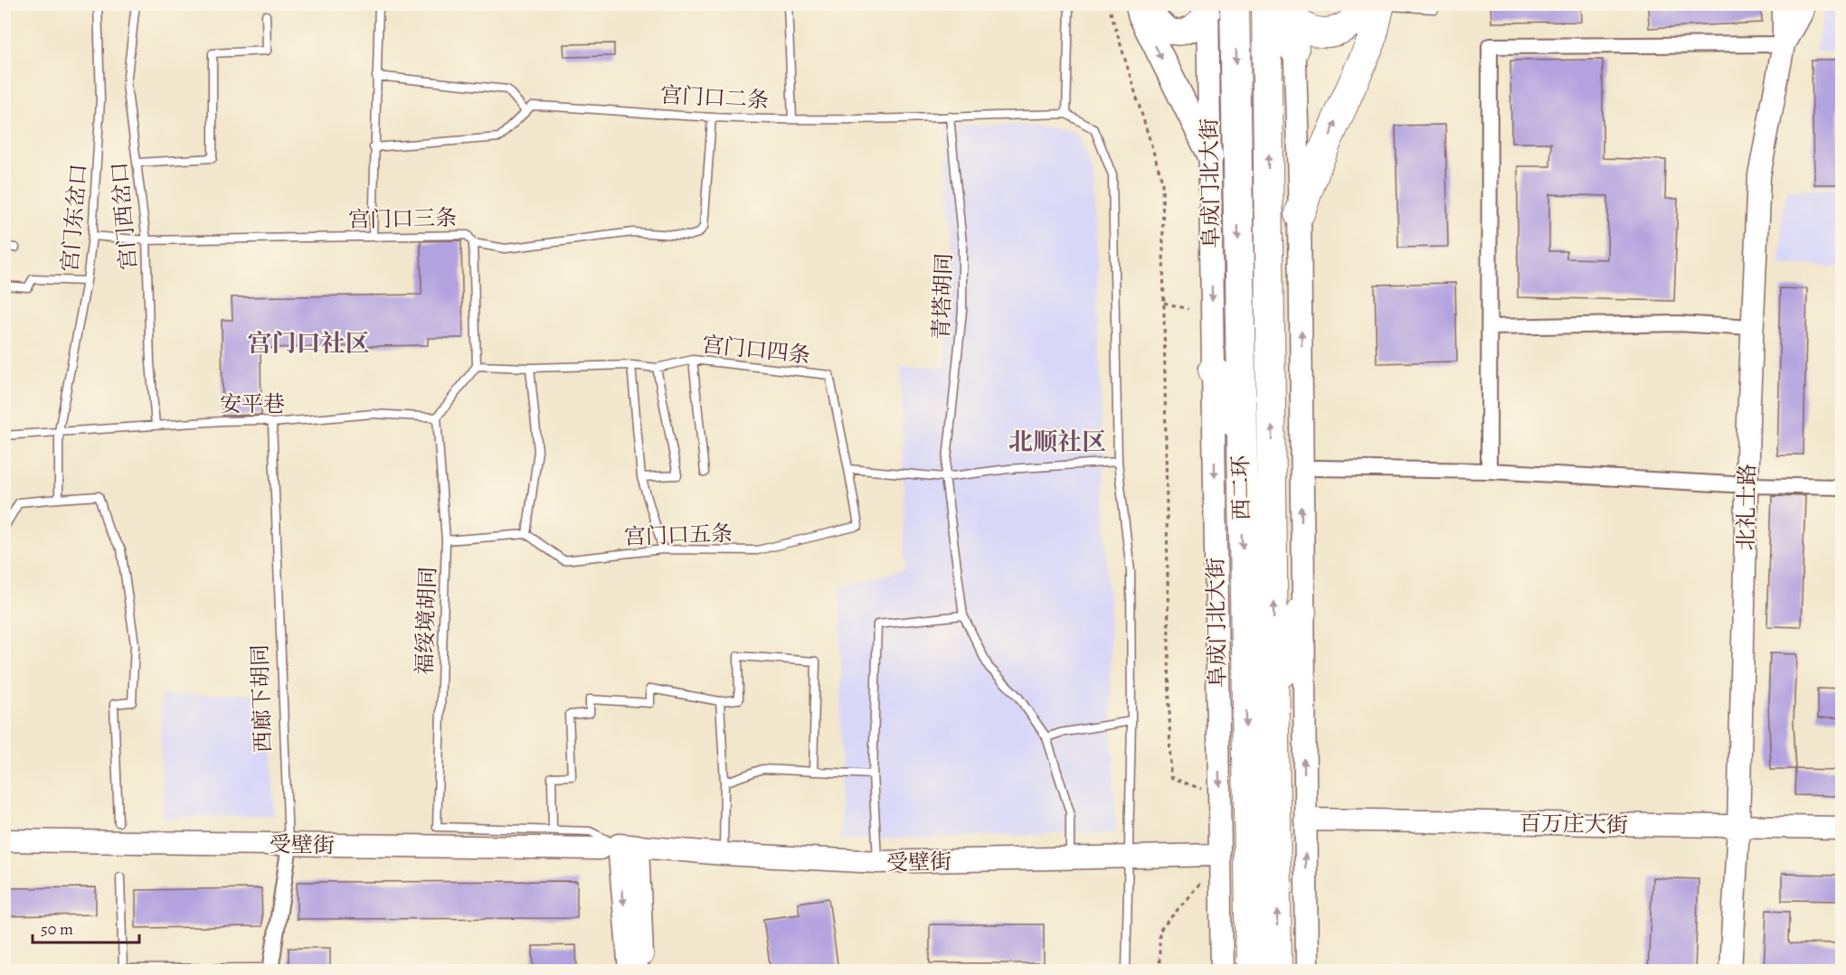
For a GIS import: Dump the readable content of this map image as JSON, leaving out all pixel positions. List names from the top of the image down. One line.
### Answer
{"streets":{"highway":["西二环"],"street":["阜成门北大街","北礼士路","西廊下胡同","百万庄大街","受壁街"],"lane":["宫门口二条","宫门西岔口","宫门东岔口","宫门口三条","青塔胡同","宫门口四条","安平巷","宫门口五条","福绥境胡同"]},"crossings":[["宫门口二条","宫门口三条"],["宫门口二条","青塔胡同"],["阜成门北大街","受壁街"],["宫门西岔口","宫门口三条"],["宫门西岔口","安平巷"],["宫门东岔口","宫门口三条"],["宫门东岔口","安平巷"],["青塔胡同","受壁街"],["宫门口四条","宫门口五条"],["安平巷","福绥境胡同"],["安平巷","西廊下胡同"],["北礼士路","百万庄大街"]],"districts":["宫门口社区","北顺社区"],"scale_bar":"50 m"}
